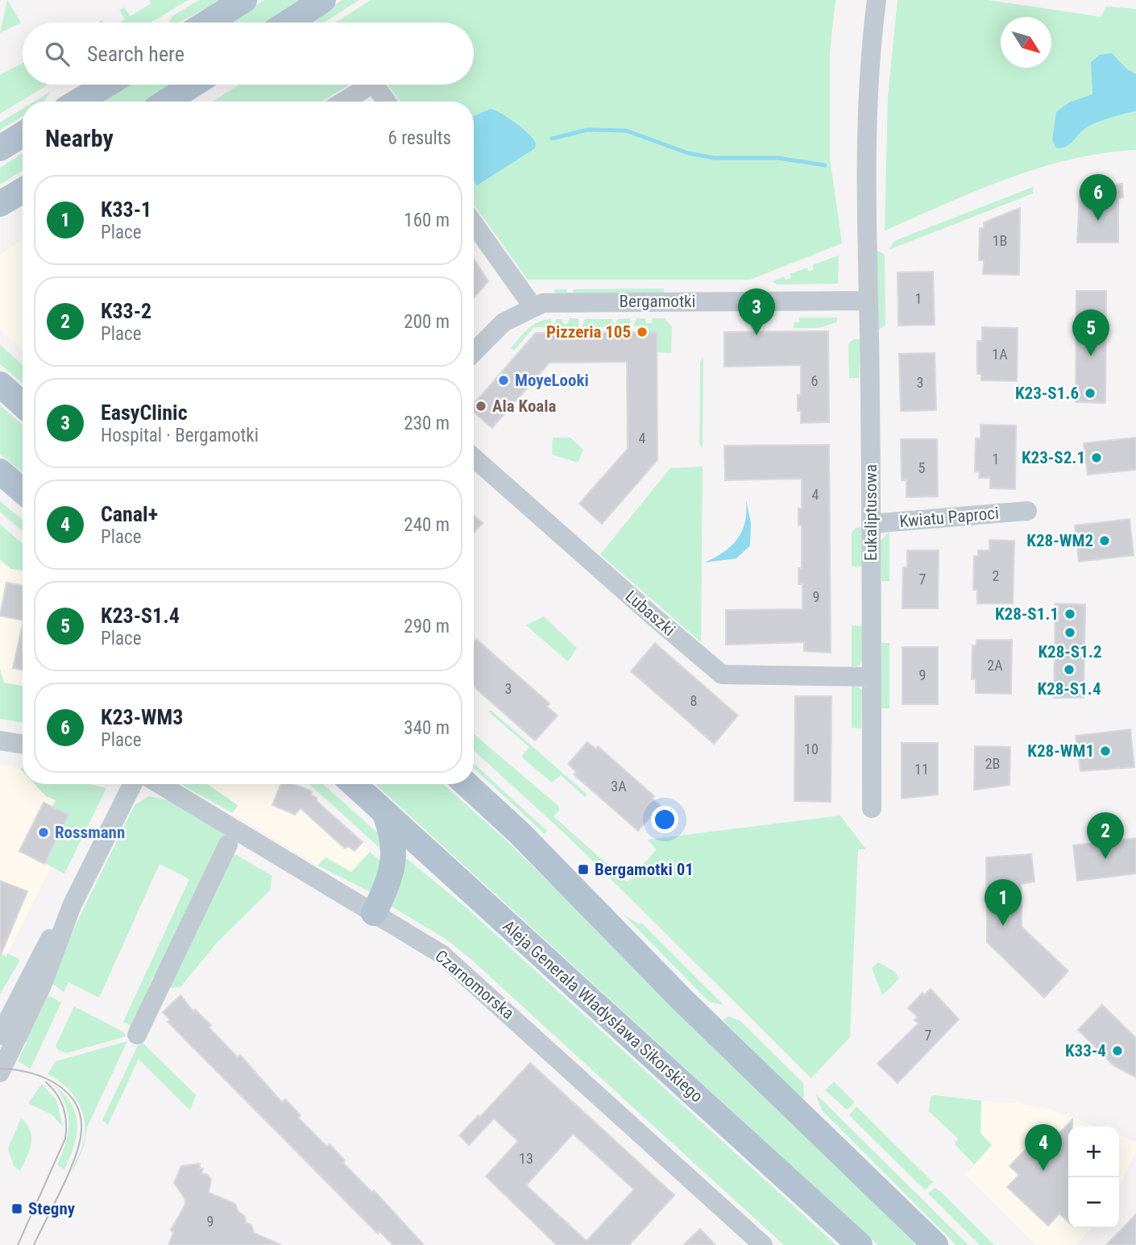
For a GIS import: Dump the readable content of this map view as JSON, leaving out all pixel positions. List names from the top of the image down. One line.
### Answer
{"streets":{"main road":["Aleja Generała Władysława Sikorskiego"],"street":["Bergamotki","Eukaliptusowa","Kwiatu Paproci","Lubaszki","Czarnomorska"]},"crossings":[["Bergamotki","Eukaliptusowa"],["Eukaliptusowa","Kwiatu Paproci"],["Eukaliptusowa","Lubaszki"]],"places":{"other":["Pizzeria 105","MoyeLooki","K23-S1.6","Ala Koala","K23-S2.1","K28-WM2","K28-S1.1","K28-S1.2","K28-S1.4","K28-WM1","Rossmann","K33-4"],"transit":["Bergamotki 01","Stegny"]},"house_numbers":["1B","1","1A","6","3","4","1","5","4","2","7","9","2A","9","3","8","10","2B","11","3A","7","13","9"],"north":"bottom right","page":{"search":"Search here","heading":["Nearby","6 results"],"pins":["6","3","5","2","1","4"],"list":[{"mark":"1","name":"K33-1","note":"Place","value":"160 m"},{"mark":"2","name":"K33-2","note":"Place","value":"200 m"},{"mark":"3","name":"EasyClinic","note":"Hospital · Bergamotki","value":"230 m"},{"mark":"4","name":"Canal+","note":"Place","value":"240 m"},{"mark":"5","name":"K23-S1.4","note":"Place","value":"290 m"},{"mark":"6","name":"K23-WM3","note":"Place","value":"340 m"}],"map_buttons":["+","−"]}}
